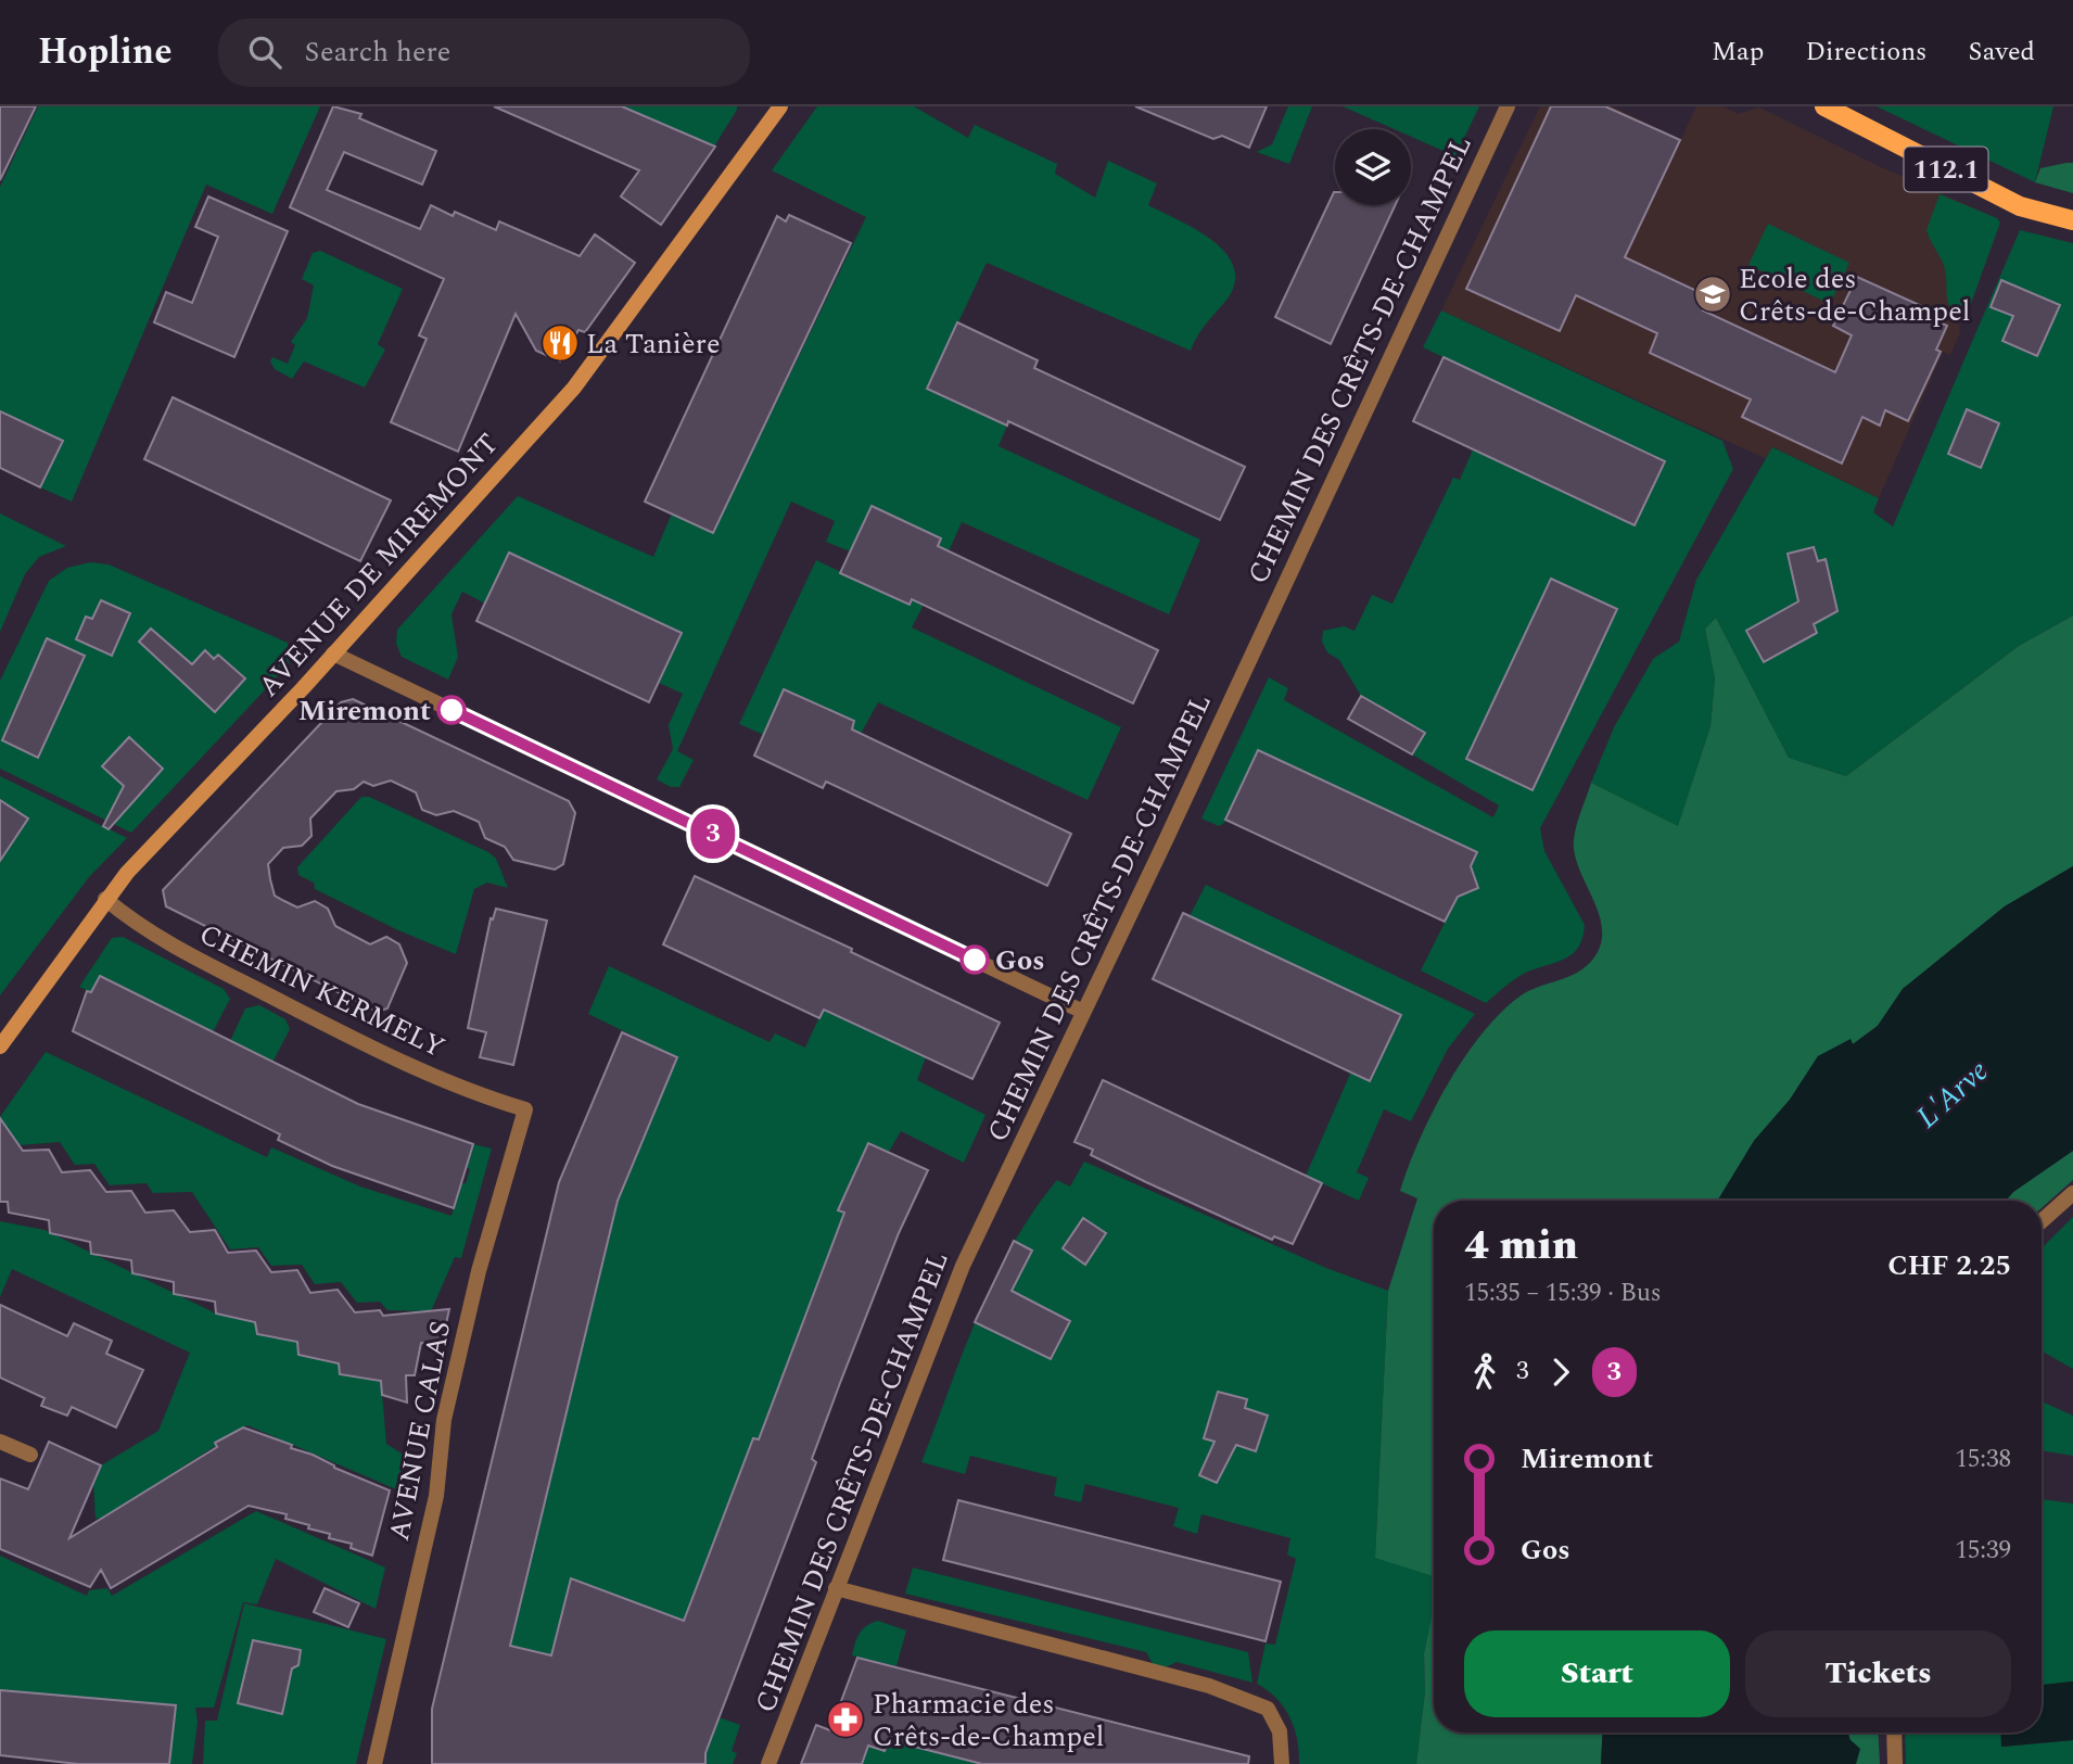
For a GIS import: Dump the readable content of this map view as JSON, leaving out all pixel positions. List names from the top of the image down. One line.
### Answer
{"streets":{"main road":["112.1"],"street":["CHEMIN DES CRÊTS-DE-CHAMPEL","AVENUE DE MIREMONT","CHEMIN KERMELY","AVENUE CALAS"]},"crossings":[["AVENUE DE MIREMONT","CHEMIN KERMELY"],["CHEMIN KERMELY","AVENUE CALAS"]],"water":["L'Arve"],"places":{"school or university":["Ecole des Crêts-de-Champel"],"restaurant":["La Tanière"],"other":["Miremont","Gos"],"pharmacy":["Pharmacie des Crêts-de-Champel"]},"lines":["bus line 3"],"page":{"header":"Hopline","search":"Search here","nav":["Map","Directions","Saved"],"on_map":"3","heading":["4 min","15:35 – 15:39 · Bus","CHF 2.25"],"legs":["3","3"],"list":[{"name":"Miremont","value":"15:38"},{"name":"Gos","value":"15:39"}],"buttons":["Start","Tickets"]}}
